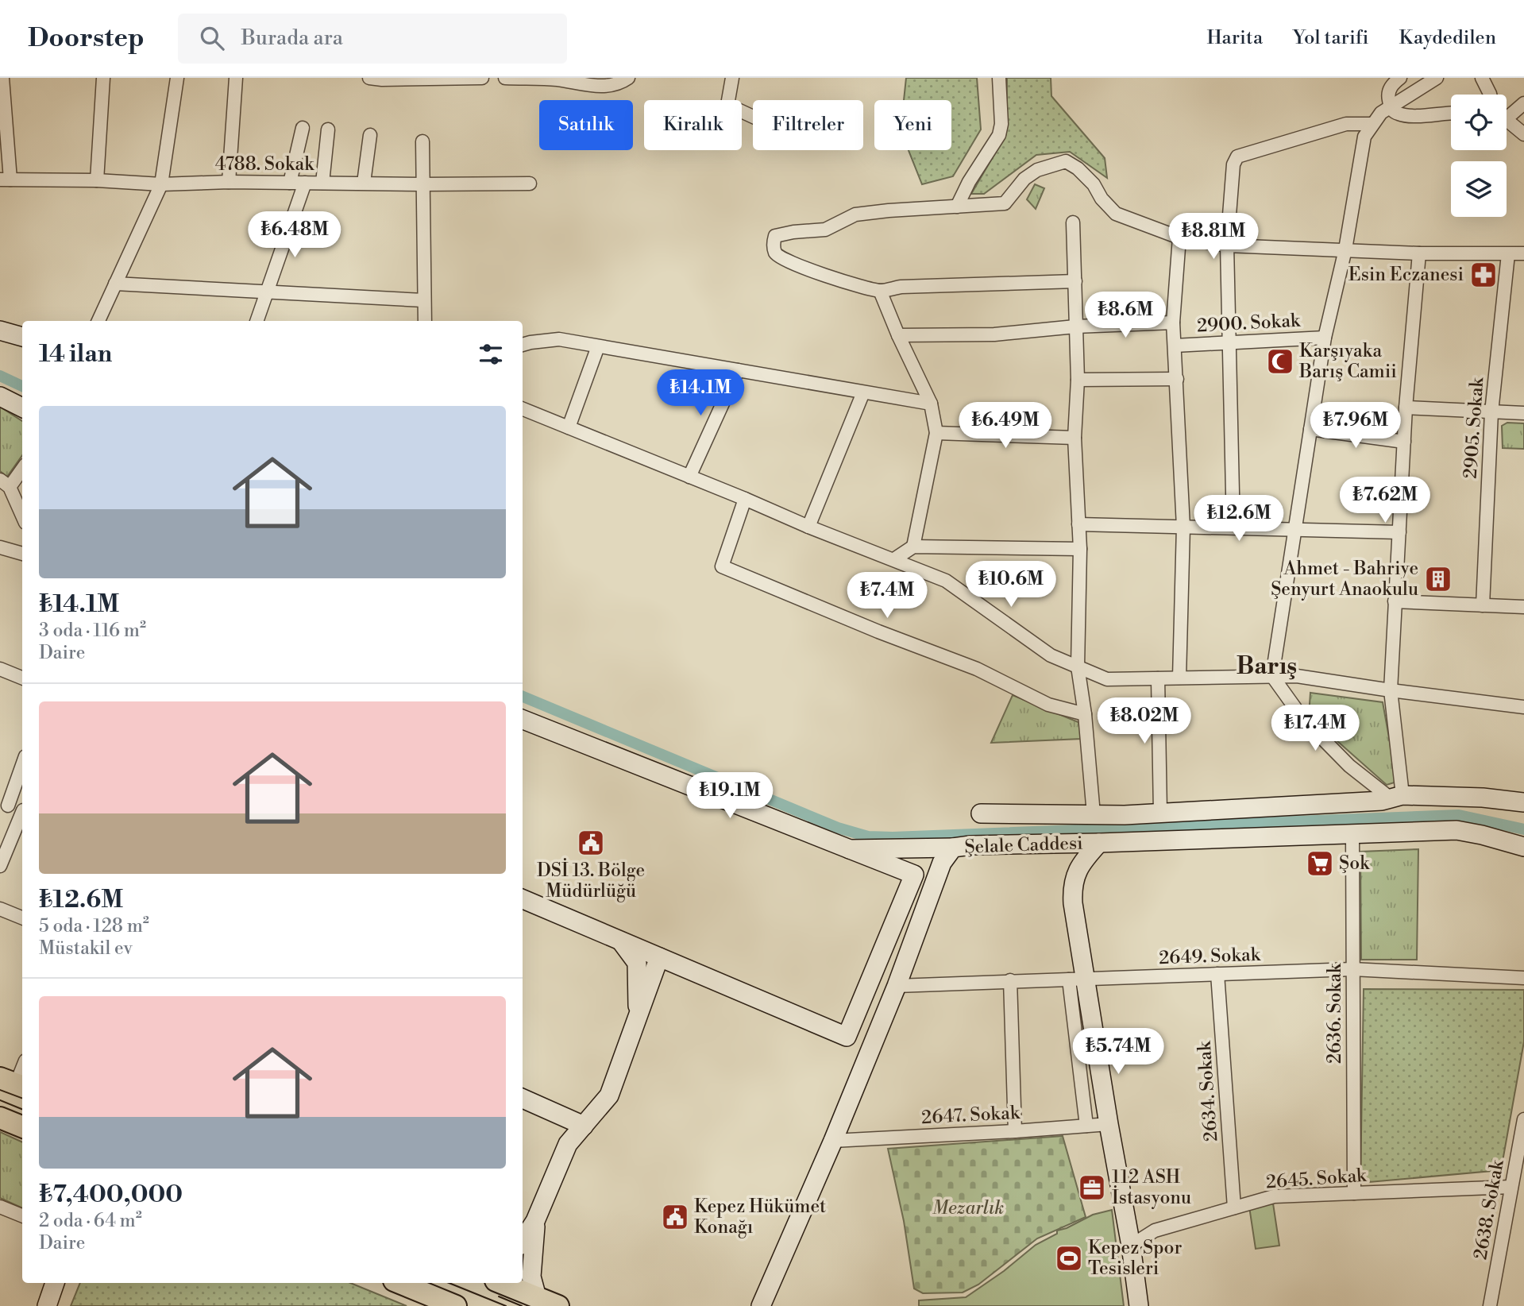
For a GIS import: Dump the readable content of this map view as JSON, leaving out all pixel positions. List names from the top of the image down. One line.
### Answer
{"streets":{"street":["4788. Sokak","2900. Sokak","2905. Sokak","Şelale Caddesi","2649. Sokak","2636. Sokak","2634. Sokak","2647. Sokak","2645. Sokak","2638. Sokak"]},"crossings":[["Şelale Caddesi","2649. Sokak"],["Şelale Caddesi","2636. Sokak"],["Şelale Caddesi","2647. Sokak"],["2649. Sokak","2636. Sokak"],["2649. Sokak","2634. Sokak"],["2636. Sokak","2645. Sokak"],["2634. Sokak","2645. Sokak"],["2645. Sokak","2638. Sokak"]],"districts":["Barış"],"parks":["Mezarlık"],"places":{"pharmacy":["Esin Eczanesi"],"mosque":["Karşıyaka Barış Camii"],"building":["Ahmet - Bahriye Şenyurt Anaokulu"],"public building":["DSİ 13. Bölge Müdürlüğü","Kepez Hükümet Konağı"],"supermarket":["Şok"],"office":["112 ASH İstasyonu"],"sports":["Kepez Spor Tesisleri"]},"page":{"header":"Doorstep","search":"Burada ara","nav":["Harita","Yol tarifi","Kaydedilen"],"chip":["Satılık","Kiralık","Filtreler","Yeni"],"price":["₺6.48M","₺8.81M","₺8.6M","₺14.1M","₺6.49M","₺7.96M","₺7.62M","₺12.6M","₺10.6M","₺7.4M","₺8.02M","₺17.4M","₺19.1M","₺5.74M"],"heading":"14 ilan","list":[{"name":"₺14.1M","note":"3 oda · 116 m² · Daire"},{"name":"₺12.6M","note":"5 oda · 128 m² · Müstakil ev"},{"name":"₺7,400,000","note":"2 oda · 64 m² · Daire"}]}}
